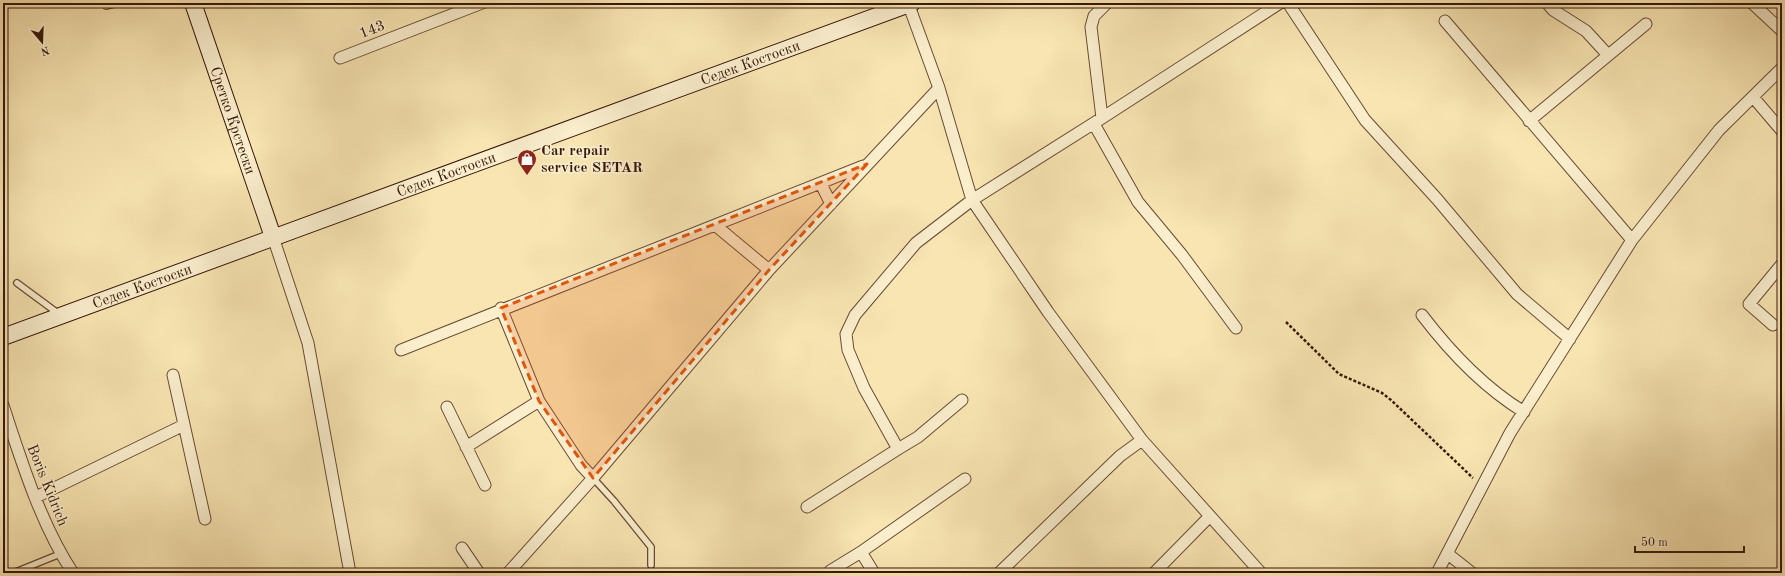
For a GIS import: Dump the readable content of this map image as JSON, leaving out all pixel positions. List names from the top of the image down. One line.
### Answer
{"streets":{"main road":["Седек Костоски","Сретко Крстески"],"street":["143","Boris Kidrich"]},"crossings":[["Седек Костоски","Сретко Крстески"]],"places":{"shop":["Car repair service SETAR"]},"scale_bar":"50 m","north":"bottom"}
